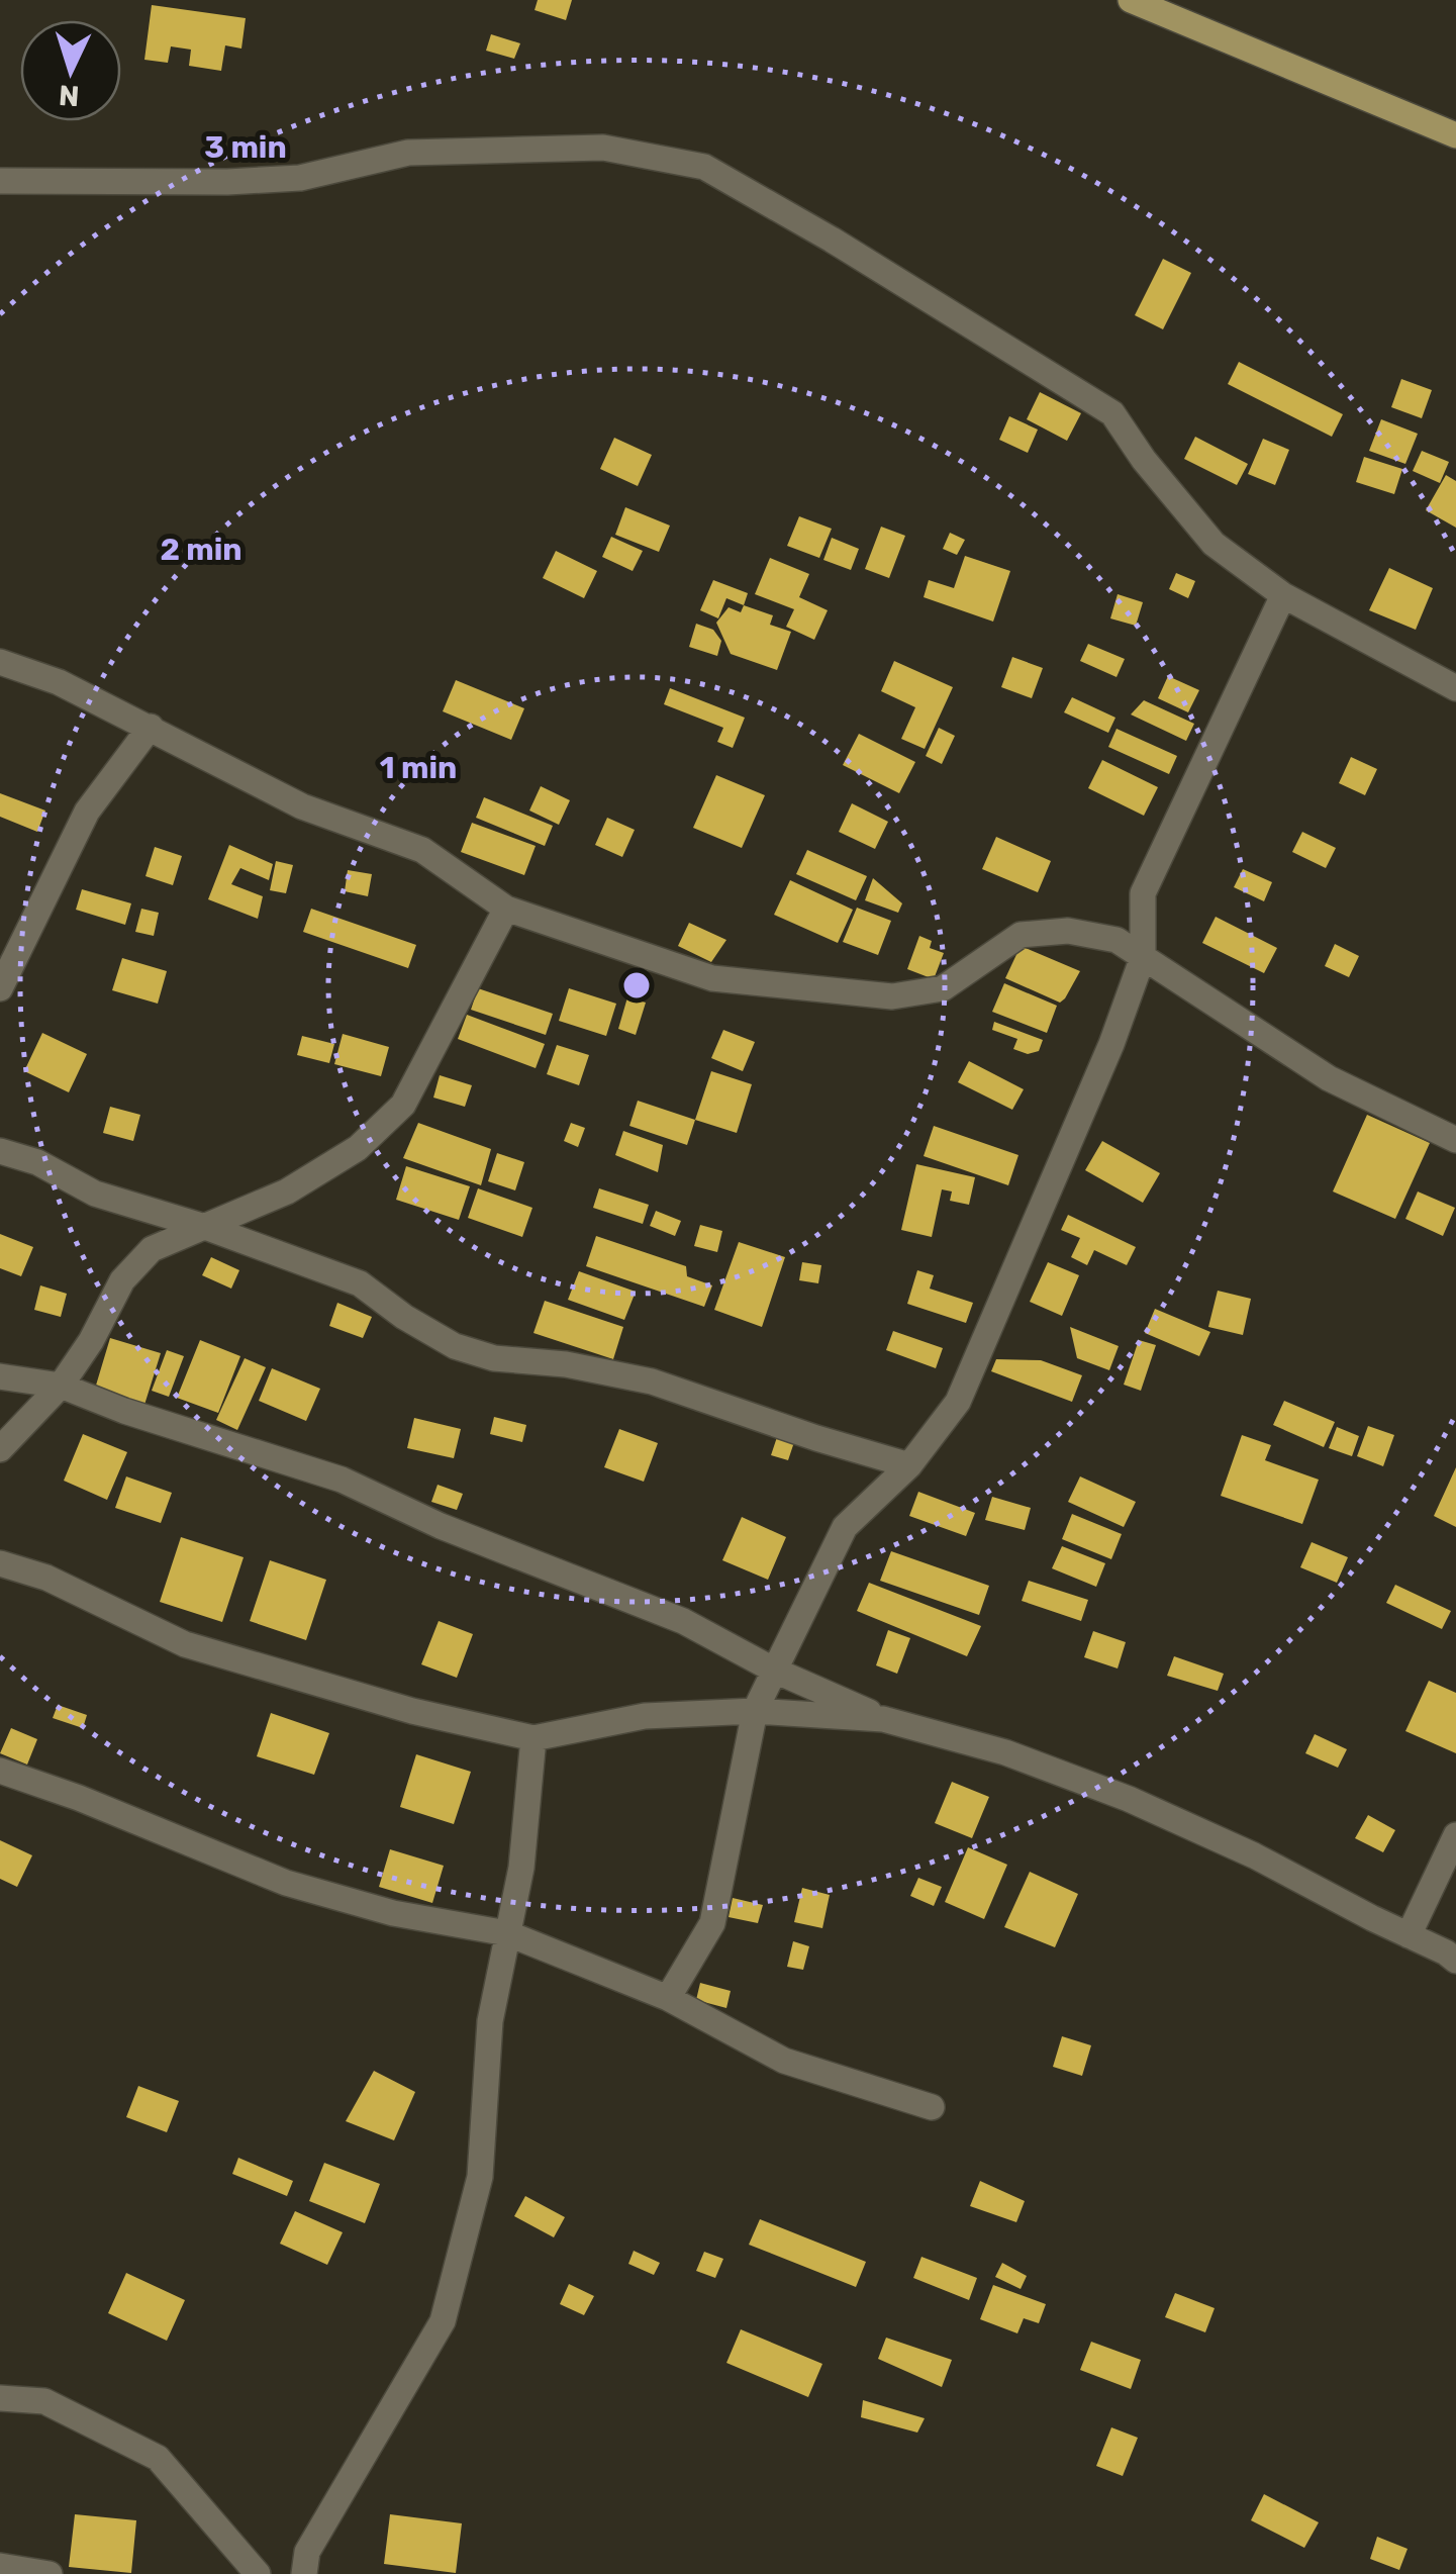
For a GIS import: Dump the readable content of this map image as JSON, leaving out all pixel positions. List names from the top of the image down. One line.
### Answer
{"north":"bottom","rings":["3 min","2 min","1 min"]}
